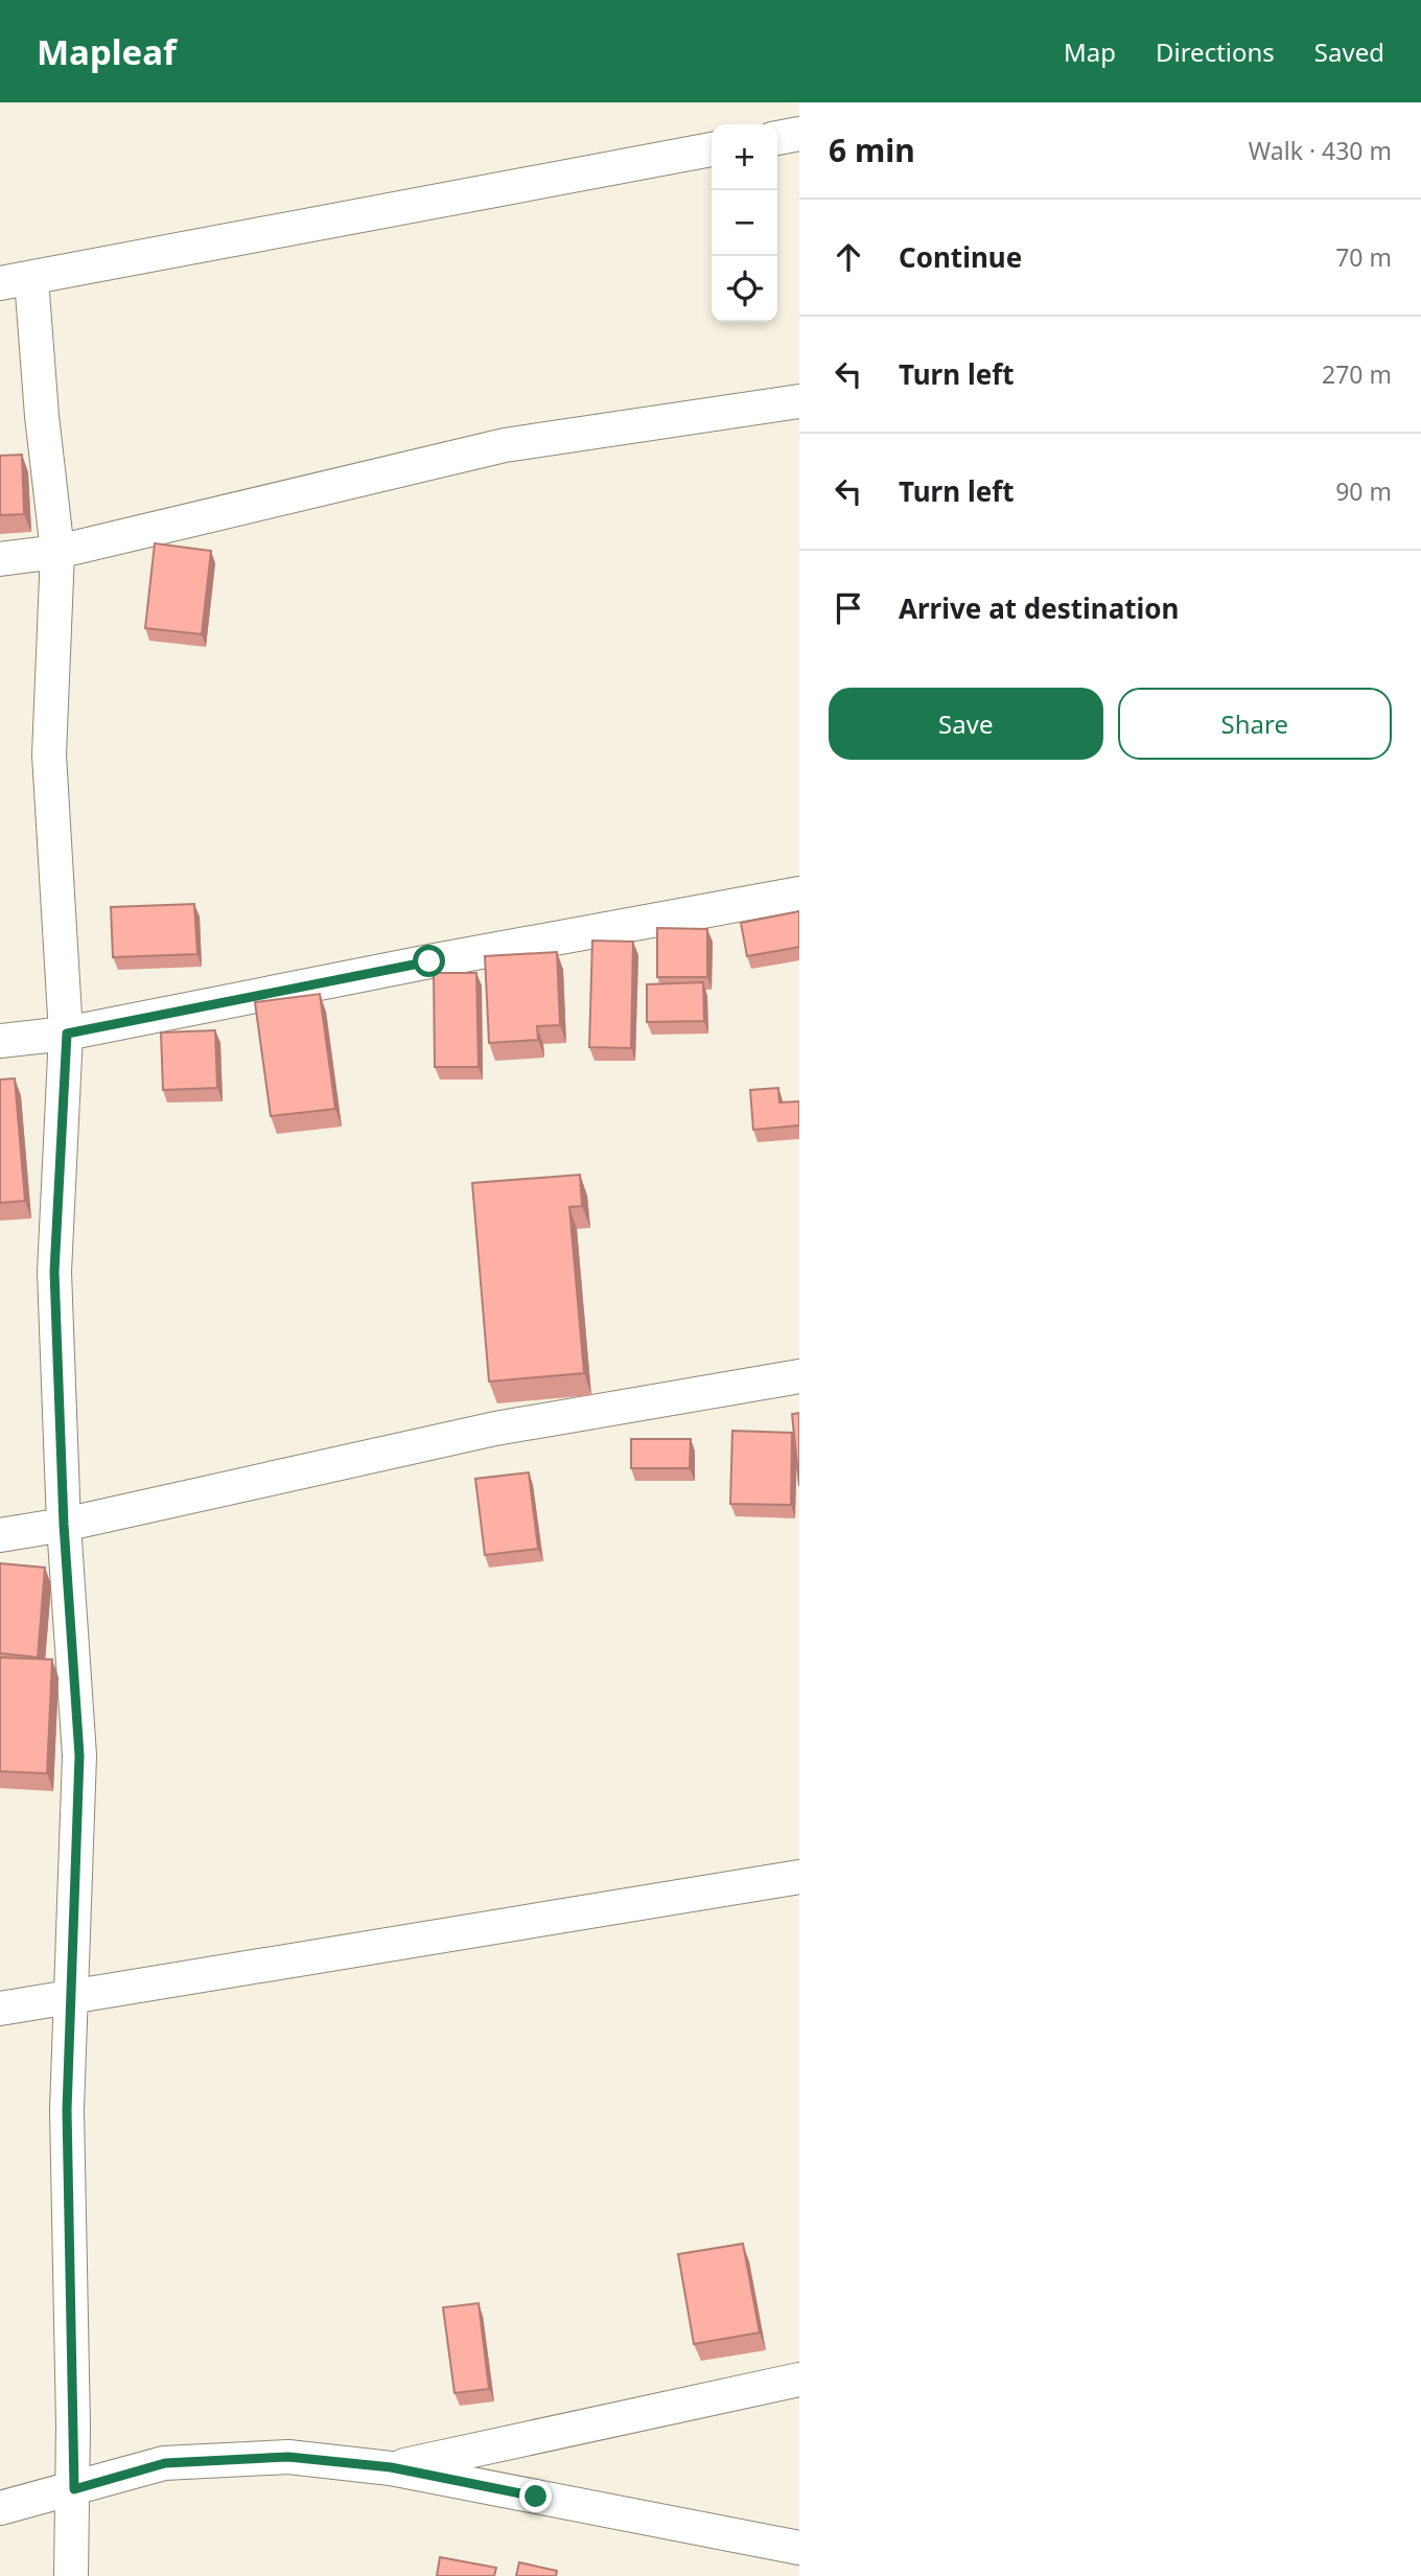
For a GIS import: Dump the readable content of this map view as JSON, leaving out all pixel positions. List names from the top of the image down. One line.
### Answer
{"page":{"header":"Mapleaf","nav":["Map","Directions","Saved"],"heading":["6 min","Walk · 430 m"],"map_buttons":["+","−"],"list":[["Continue","70 m"],["Turn left","270 m"],["Turn left","90 m"],"Arrive at destination"],"buttons":["Save","Share"]}}
